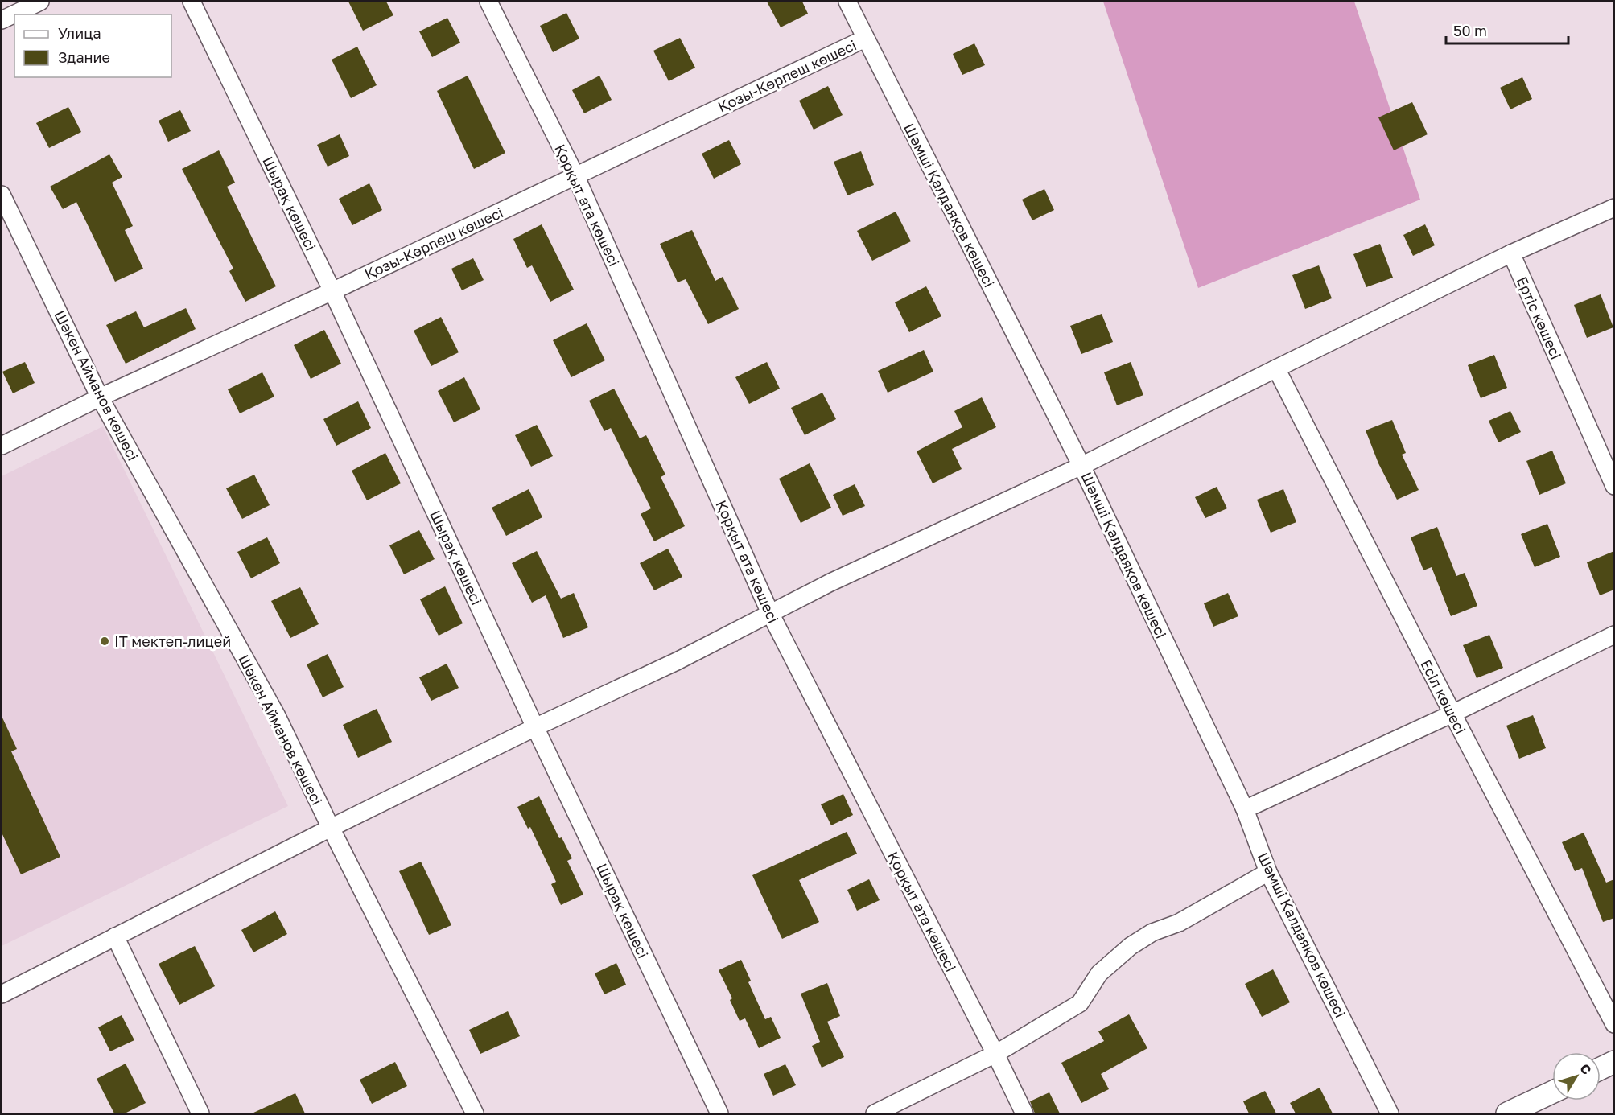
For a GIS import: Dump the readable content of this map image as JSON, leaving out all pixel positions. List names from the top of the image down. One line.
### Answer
{"streets":{"street":["Қозы-Көрпеш көшесі","Шырақ көшесі","Қорқыт ата көшесі","Шәмші Қалдаяқов көшесі","Ертіс көшесі","Шәкен Айманов көшесі","Есіл көшесі"]},"crossings":[["Қозы-Көрпеш көшесі","Шырақ көшесі"],["Қозы-Көрпеш көшесі","Қорқыт ата көшесі"],["Қозы-Көрпеш көшесі","Шәмші Қалдаяқов көшесі"],["Қозы-Көрпеш көшесі","Шәкен Айманов көшесі"]],"places":["IT мектеп-лицей"],"legend":["Улица","Здание"],"scale_bar":"50 m","north":"top right"}
